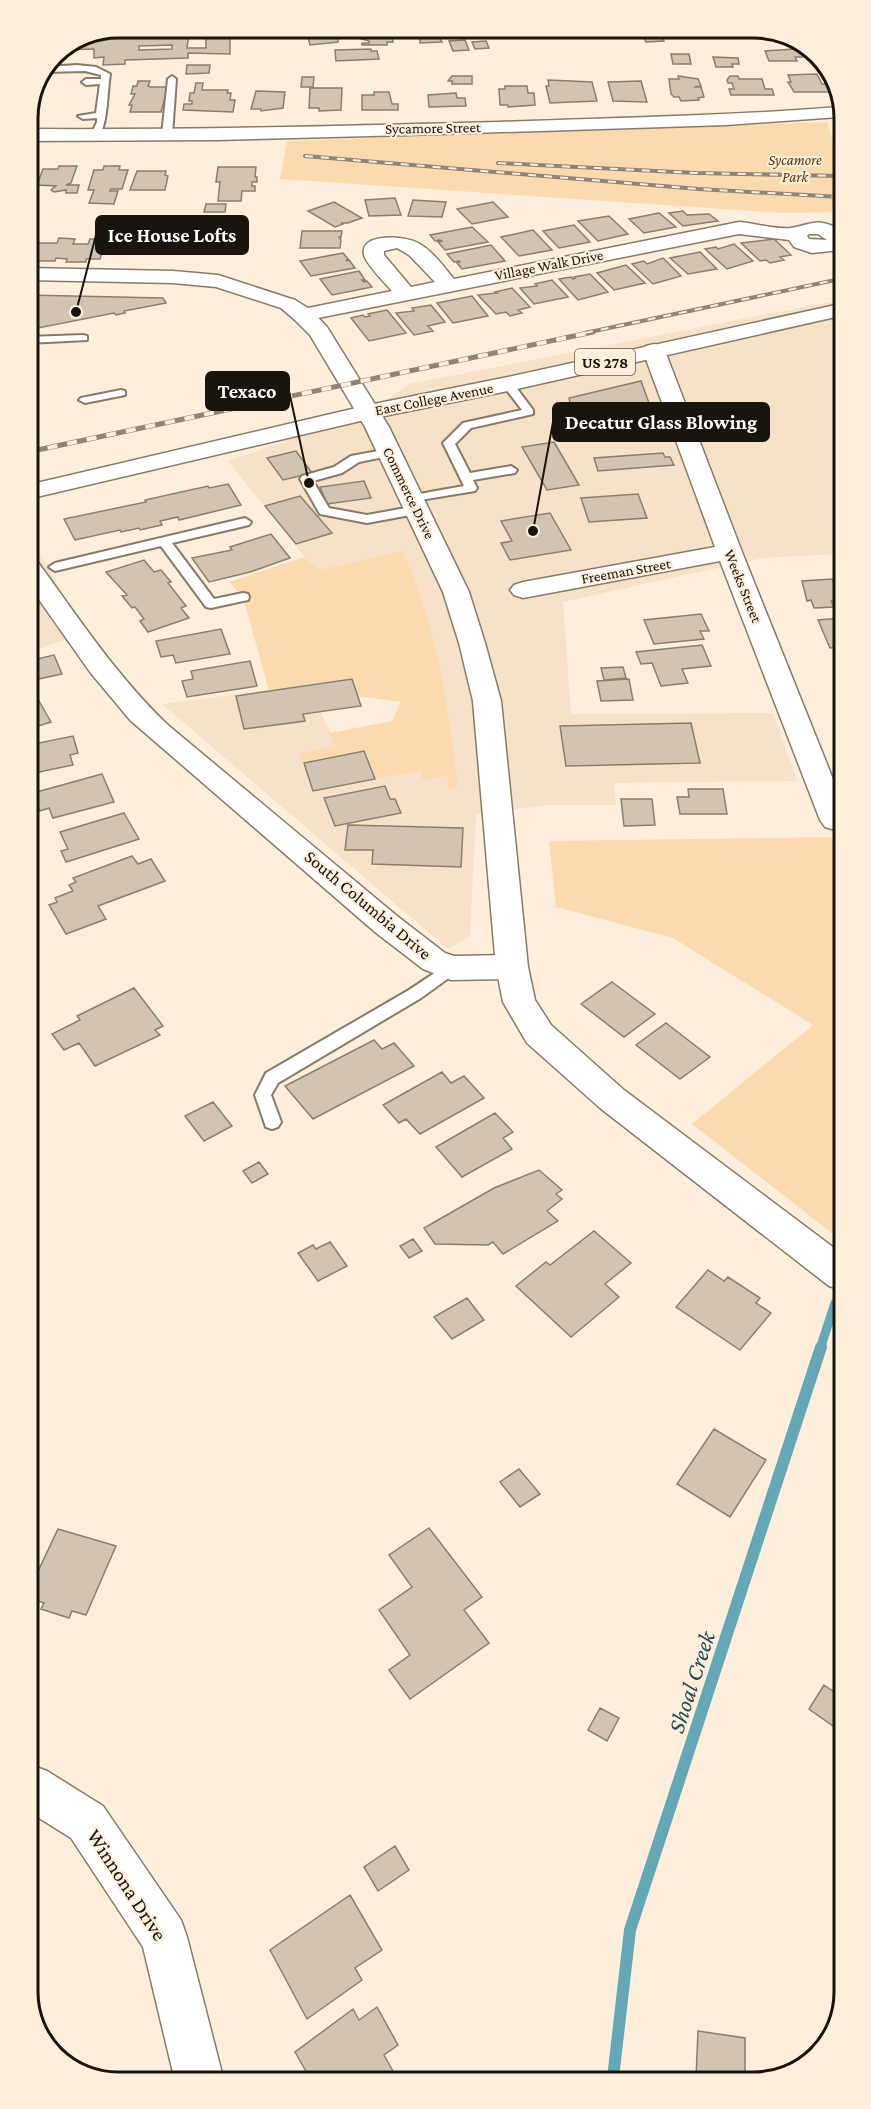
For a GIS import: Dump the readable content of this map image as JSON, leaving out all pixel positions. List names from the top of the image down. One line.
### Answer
{"streets":{"street":["Sycamore Street","Village Walk Drive","US 278","East College Avenue","Commerce Drive","Freeman Street","Weeks Street","South Columbia Drive","Winnona Drive"]},"crossings":[["Village Walk Drive","Commerce Drive"],["East College Avenue","Commerce Drive"],["East College Avenue","Weeks Street"],["Commerce Drive","South Columbia Drive"],["Freeman Street","Weeks Street"]],"water":["Shoal Creek"],"parks":["Sycamore Park"],"places":["Ice House Lofts","Texaco","Decatur Glass Blowing"]}
